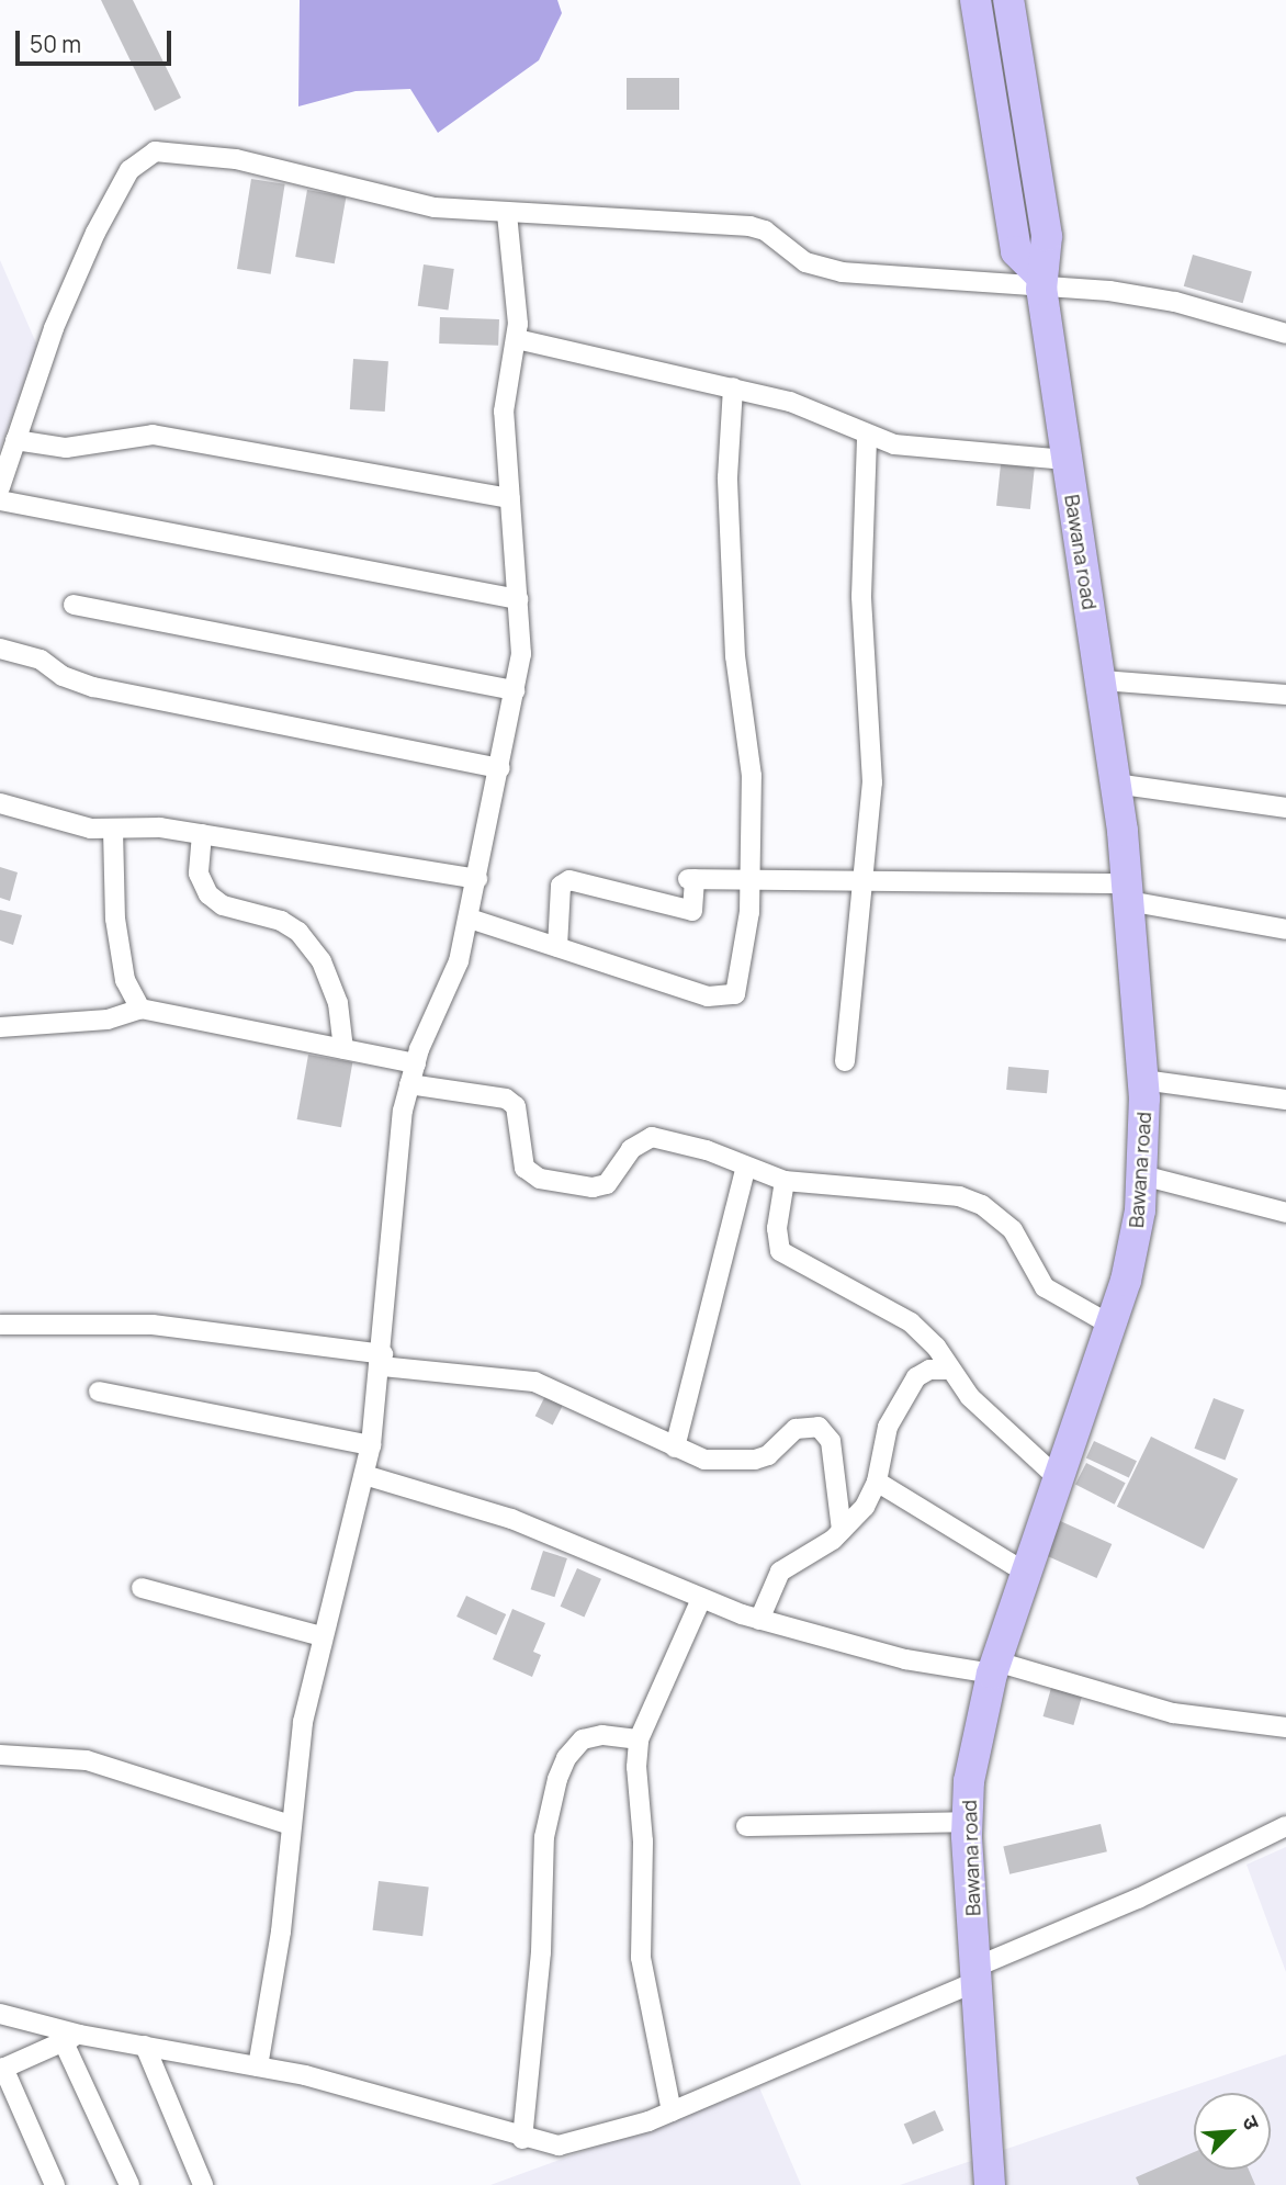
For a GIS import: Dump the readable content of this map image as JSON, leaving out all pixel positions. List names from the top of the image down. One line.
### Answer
{"streets":{"main road":["Bawana road"]},"scale_bar":"50 m","north":"top right"}
